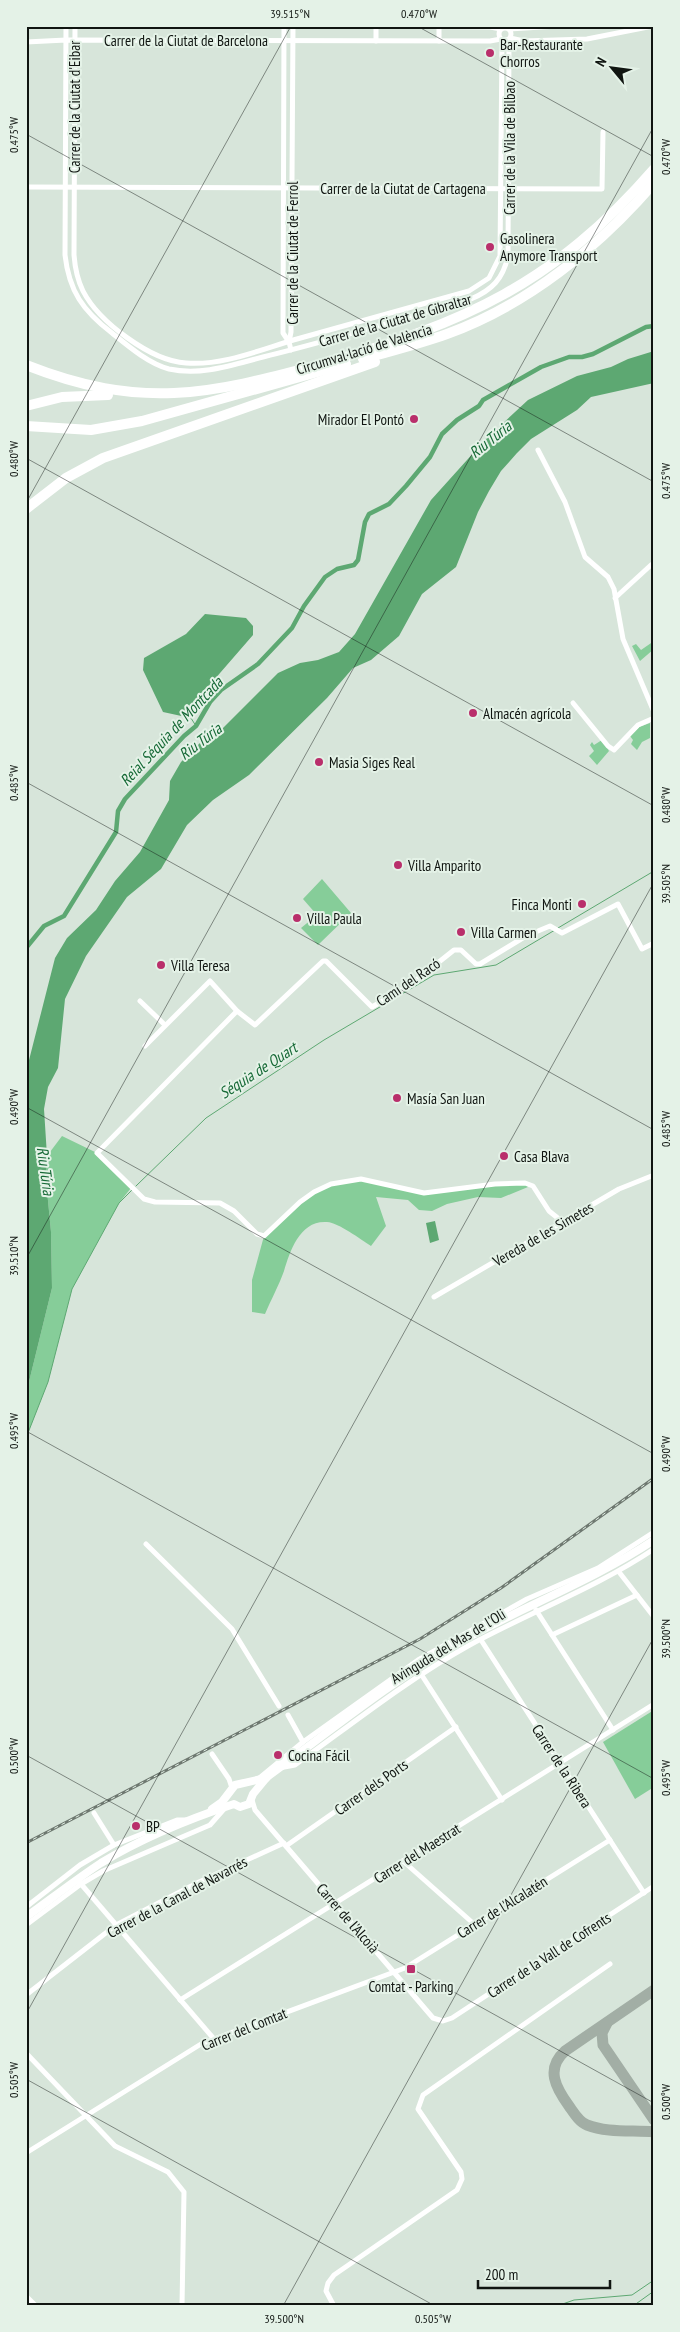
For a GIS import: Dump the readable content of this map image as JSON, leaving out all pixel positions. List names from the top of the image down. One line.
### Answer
{"streets":{"highway":["Circumval·lació de València"],"street":["Carrer de la Ciutat de Barcelona","Carrer de la Ciutat d'Eibar","Carrer de la Vila de Bilbao","Carrer de la Ciutat de Cartagena","Carrer de la Ciutat de Ferrol","Carrer de la Ciutat de Gibraltar","Camí del Racó","Vereda de les Simetes","Avinguda del Mas de l'Oli","Carrer de la Ribera","Carrer dels Ports","Carrer del Maestrat","Carrer de la Canal de Navarrés","Carrer de l'Alcalatén","Carrer de l'Alcoià","Carrer de la Vall de Cofrents","Carrer del Comtat"]},"crossings":[["Carrer de la Ciutat de Barcelona","Carrer de la Ciutat d'Eibar"],["Carrer de la Ciutat de Barcelona","Carrer de la Vila de Bilbao"],["Carrer de la Ciutat de Barcelona","Carrer de la Ciutat de Ferrol"],["Carrer de la Ciutat d'Eibar","Carrer de la Ciutat de Cartagena"],["Carrer de la Ciutat d'Eibar","Carrer de la Ciutat de Gibraltar"],["Carrer de la Vila de Bilbao","Carrer de la Ciutat de Cartagena"],["Carrer de la Vila de Bilbao","Carrer de la Ciutat de Gibraltar"],["Carrer de la Ciutat de Cartagena","Carrer de la Ciutat de Ferrol"],["Carrer de la Ciutat de Cartagena","Carrer de la Ciutat de Gibraltar"],["Carrer de la Ciutat de Ferrol","Carrer de la Ciutat de Gibraltar"],["Avinguda del Mas de l'Oli","Carrer de la Ribera"],["Carrer de la Ribera","Carrer del Maestrat"],["Carrer de la Ribera","Carrer de l'Alcalatén"],["Carrer de la Ribera","Carrer de la Vall de Cofrents"],["Carrer dels Ports","Carrer de la Canal de Navarrés"],["Carrer dels Ports","Carrer de l'Alcoià"],["Carrer del Maestrat","Carrer de l'Alcoià"],["Carrer de la Canal de Navarrés","Carrer de l'Alcoià"],["Carrer de l'Alcalatén","Carrer de l'Alcoià"],["Carrer de l'Alcalatén","Carrer del Comtat"],["Carrer de l'Alcoià","Carrer de la Vall de Cofrents"],["Carrer de l'Alcoià","Carrer del Comtat"]],"water":["Riu Túria","Reial Séquia de Montcada","Séquia de Quart"],"places":{"other":["Bar-Restaurante Chorros","Gasolinera Anymore Transport","Mirador El Pontó","Almacén agrícola","Masia Siges Real","Villa Amparito","Finca Monti","Villa Paula","Villa Carmen","Villa Teresa","Masía San Juan","Casa Blava","Cocina Fácil","BP"],"transit":["Comtat - Parking"]},"scale_bar":"200 m","north":"top left","coordinates":["39.515°N","0.470°W","0.475°W","0.480°W","0.485°W","39.505°N","0.490°W","39.510°N","0.495°W","39.500°N","0.500°W","0.505°W"]}
